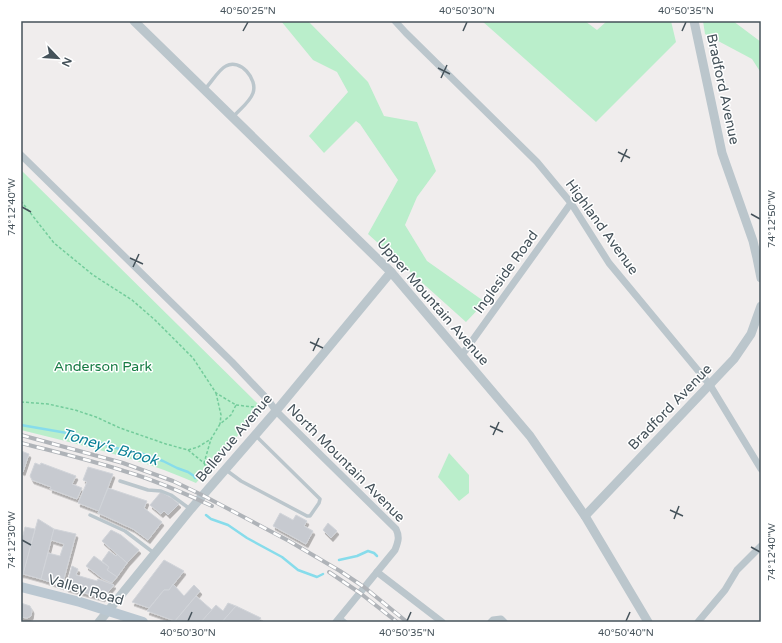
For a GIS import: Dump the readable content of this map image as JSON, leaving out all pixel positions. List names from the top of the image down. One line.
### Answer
{"streets":{"main road":["Valley Road"],"street":["Bradford Avenue","Highland Avenue","Ingleside Road","Upper Mountain Avenue","Bellevue Avenue","North Mountain Avenue"]},"crossings":[["Bradford Avenue","Highland Avenue"],["Bradford Avenue","Upper Mountain Avenue"],["Highland Avenue","Ingleside Road"],["Ingleside Road","Upper Mountain Avenue"],["Upper Mountain Avenue","Bellevue Avenue"],["Bellevue Avenue","North Mountain Avenue"],["Bellevue Avenue","Valley Road"]],"water":["Toney's Brook"],"parks":["Anderson Park"],"north":"bottom right","coordinates":["40°50'25\"N","40°50'30\"N","40°50'35\"N","74°12'40\"W","74°12'50\"W","74°12'30\"W","40°50'40\"N"]}
